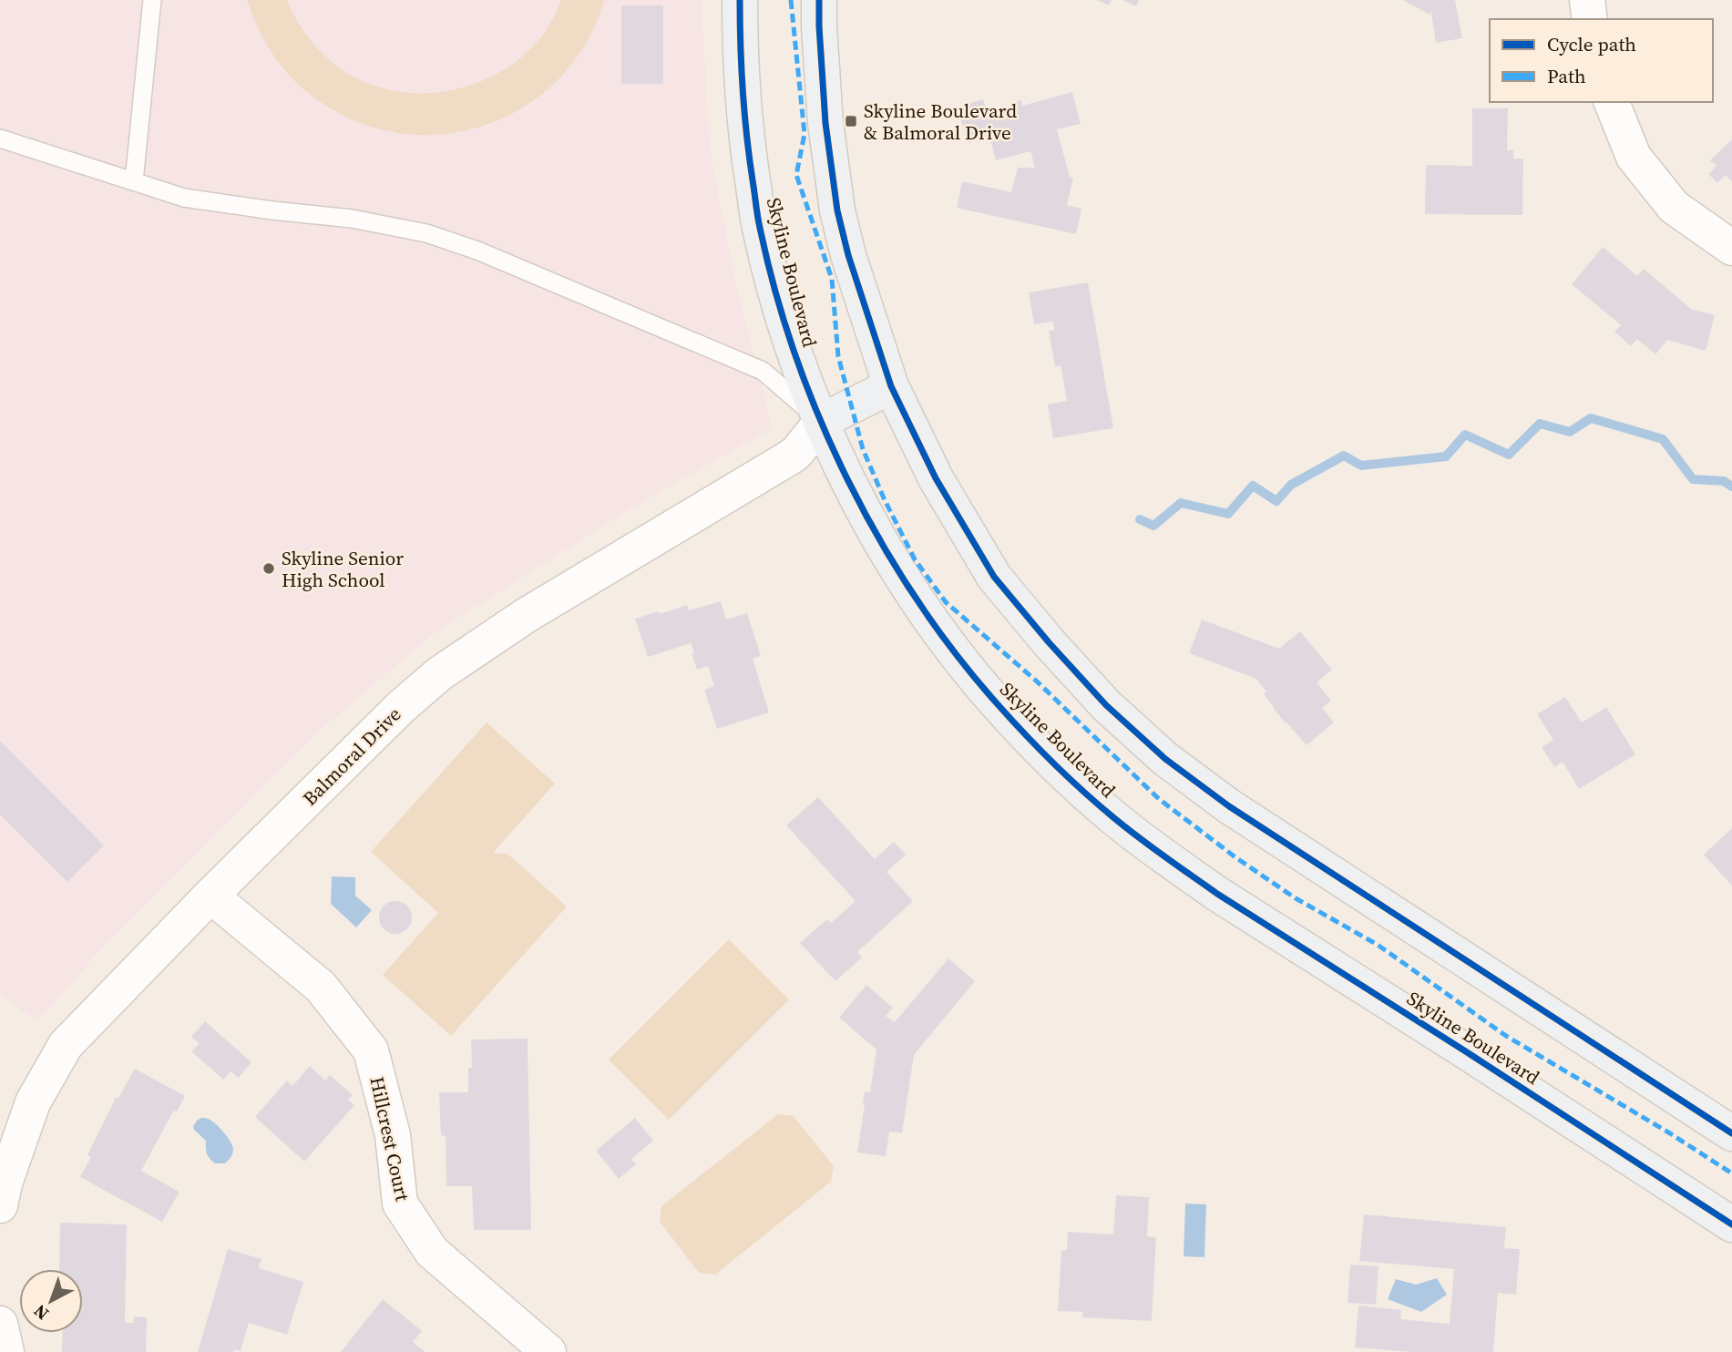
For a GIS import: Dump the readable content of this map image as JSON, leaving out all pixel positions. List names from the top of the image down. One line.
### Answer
{"streets":{"main road":["Skyline Boulevard"],"street":["Balmoral Drive","Hillcrest Court"]},"crossings":[["Skyline Boulevard","Balmoral Drive"],["Balmoral Drive","Hillcrest Court"]],"places":{"transit":["Skyline Boulevard & Balmoral Drive"],"other":["Skyline Senior High School"]},"legend":["Cycle path","Path"],"north":"bottom left"}
